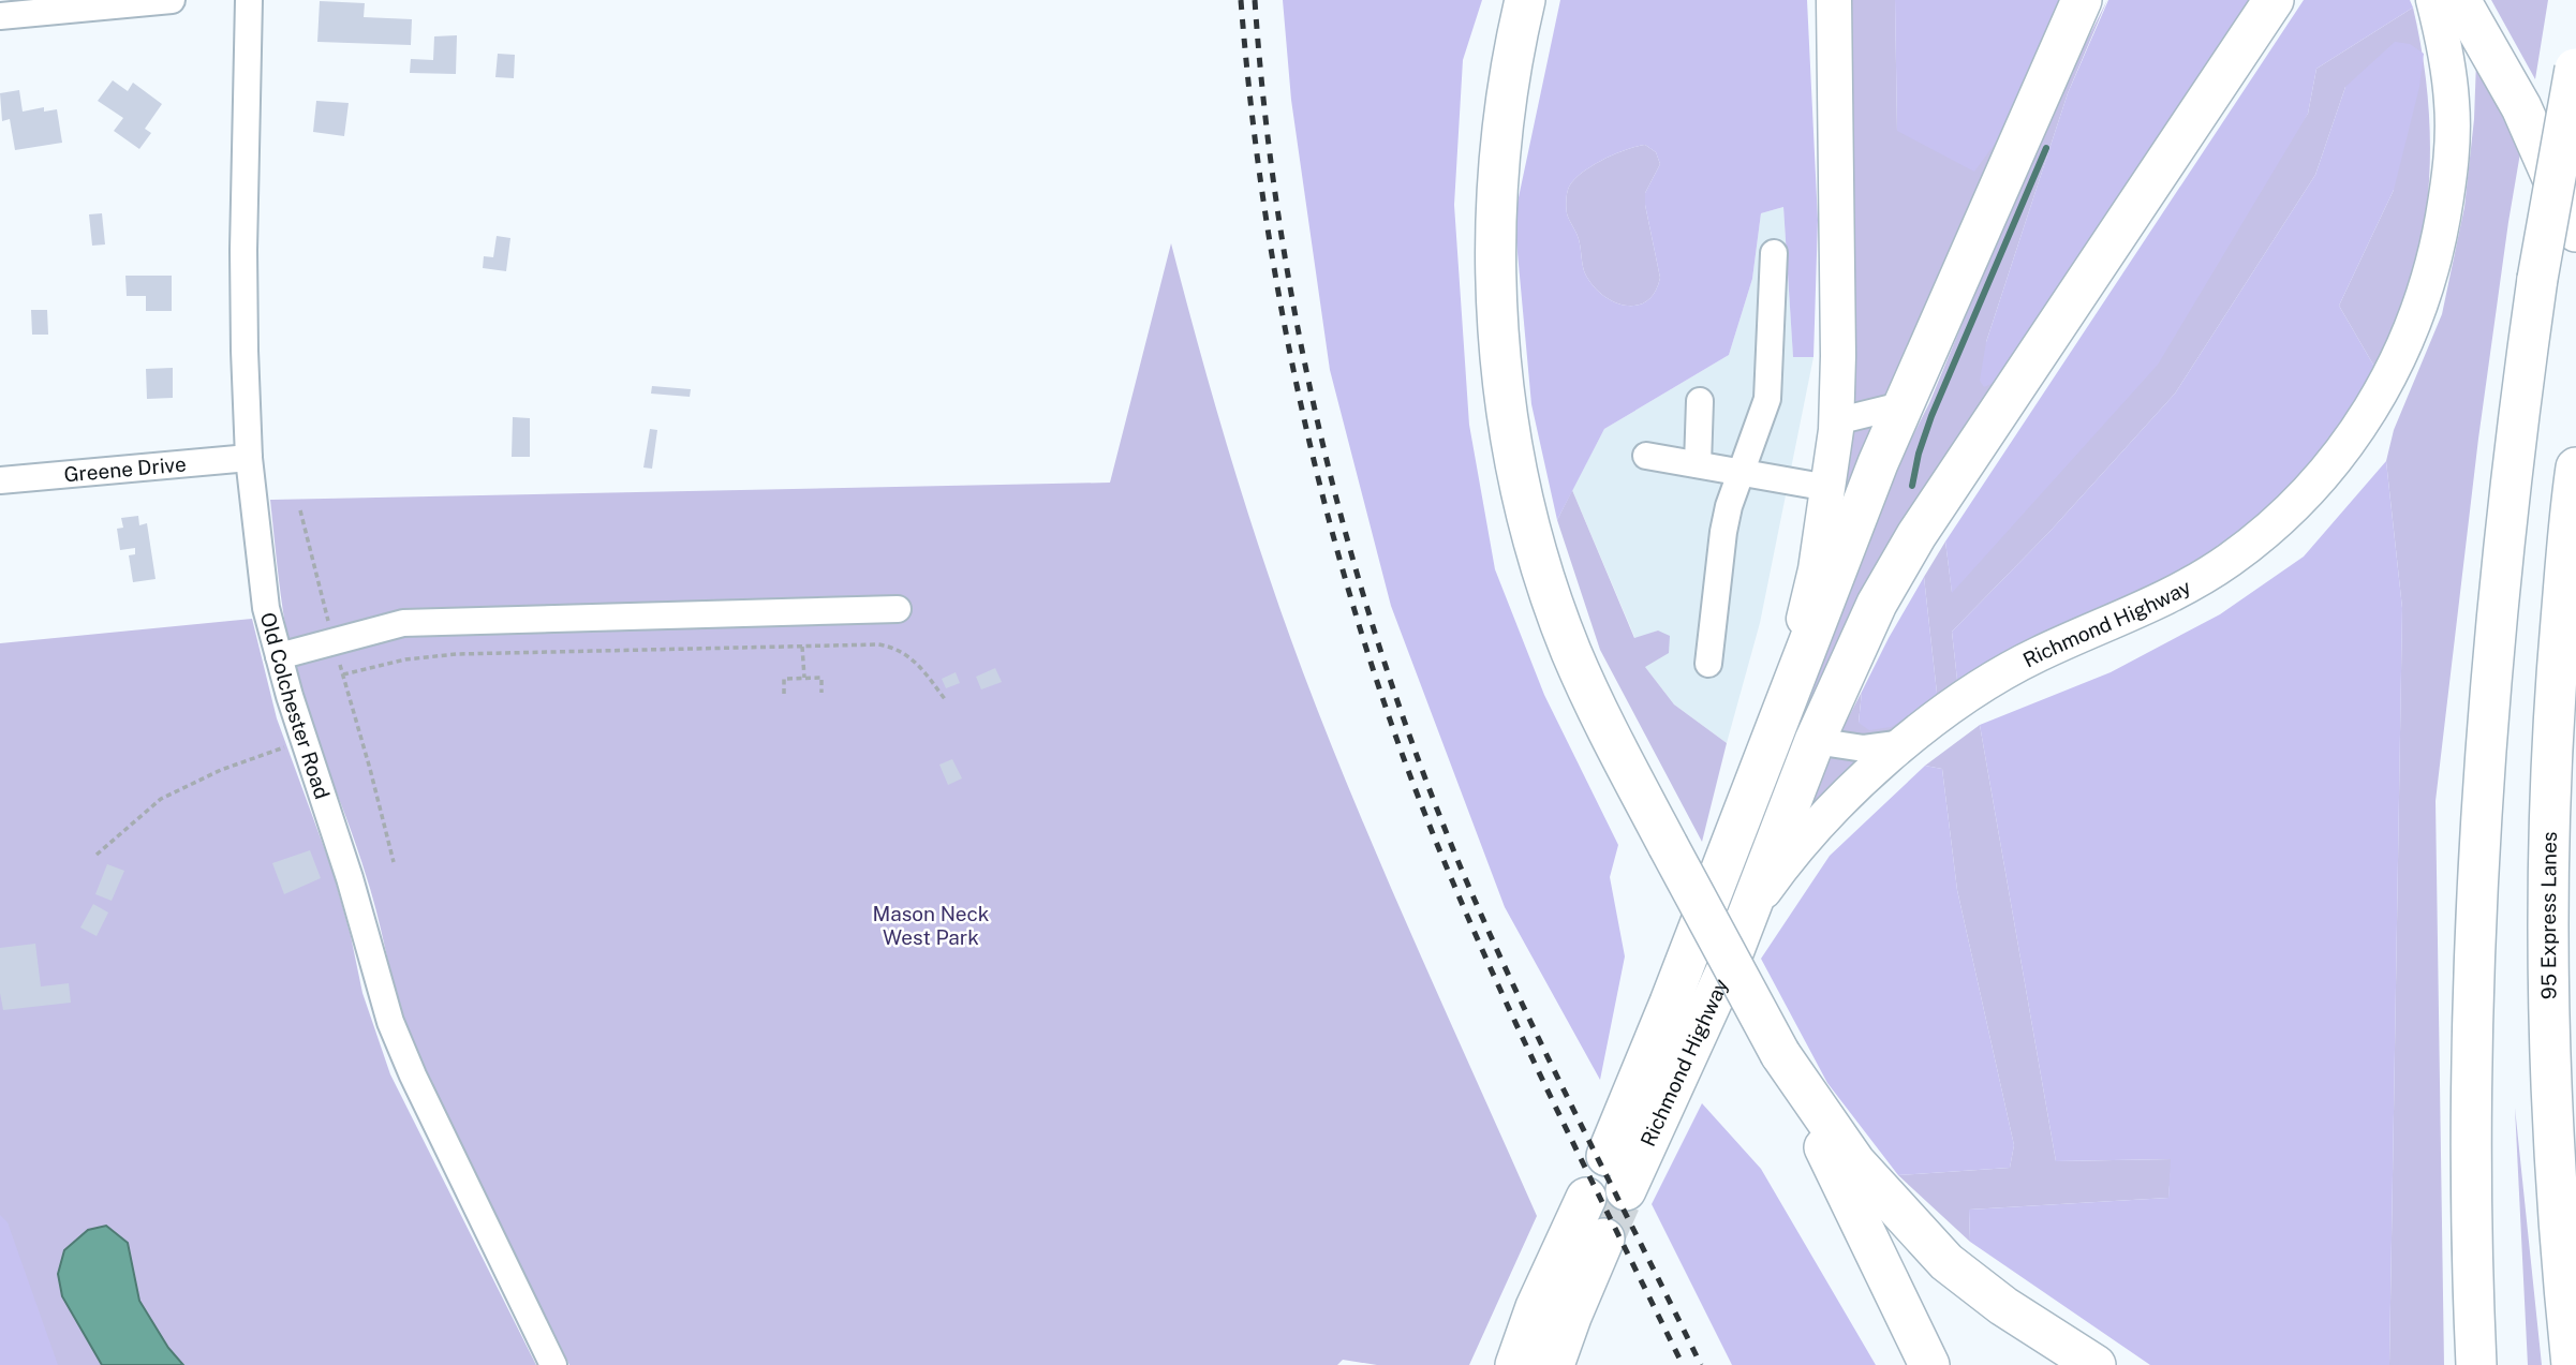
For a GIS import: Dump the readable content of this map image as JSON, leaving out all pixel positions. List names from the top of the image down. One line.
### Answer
{"streets":{"highway":["Richmond Highway","95 Express Lanes"],"street":["Greene Drive","Old Colchester Road"]},"crossings":[["Greene Drive","Old Colchester Road"]],"parks":["Mason Neck West Park"]}
